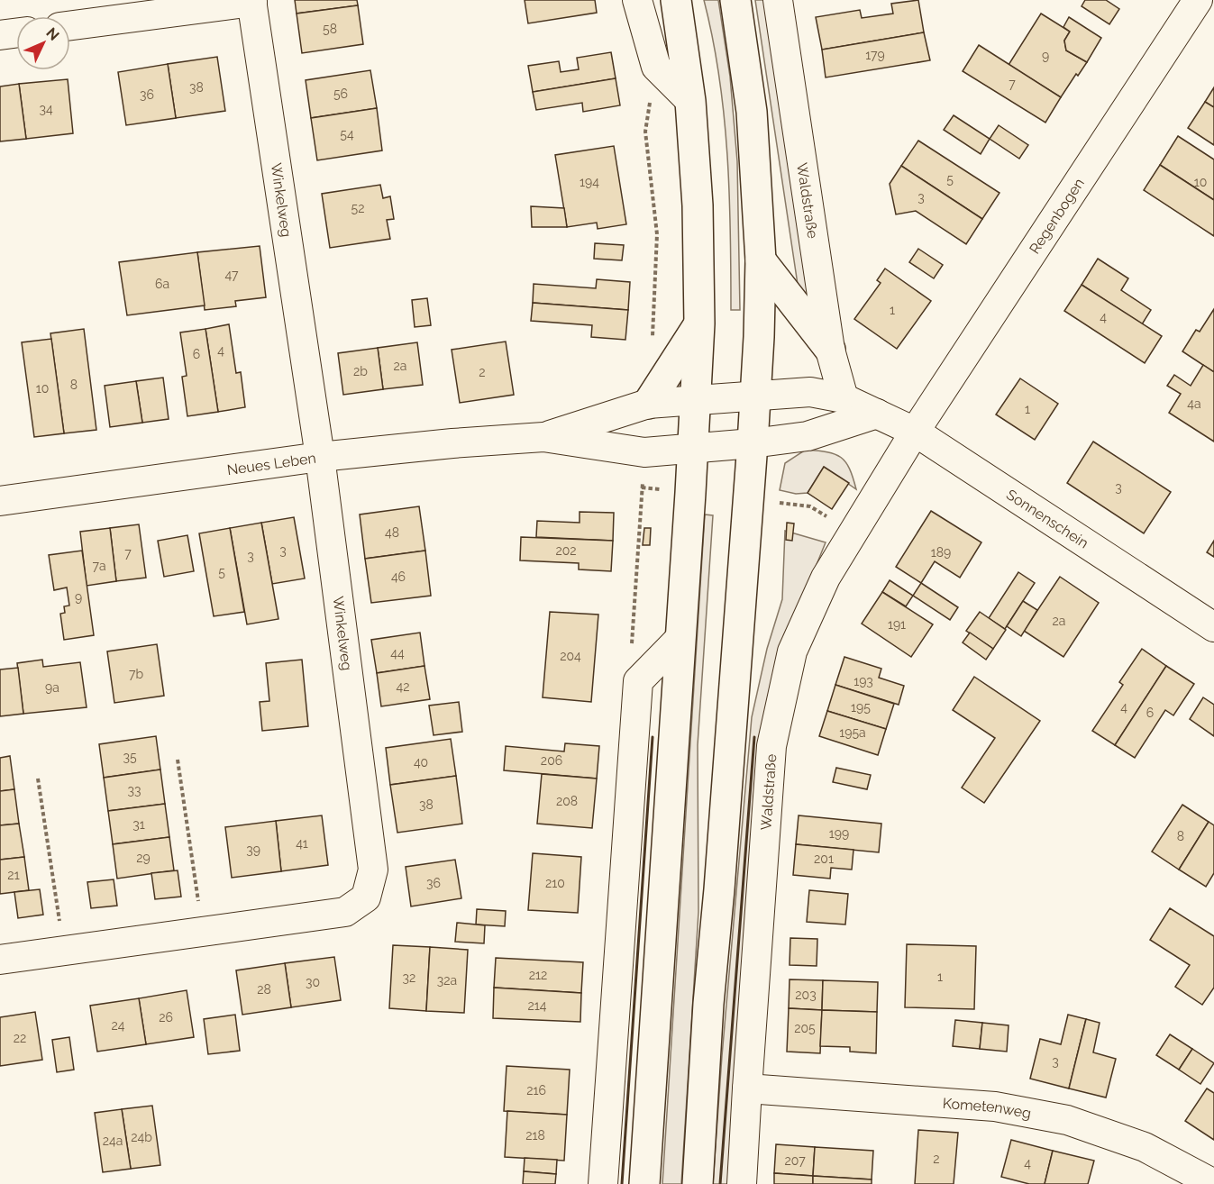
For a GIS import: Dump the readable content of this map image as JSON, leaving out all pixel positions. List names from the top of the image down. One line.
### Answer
{"streets":{"street":["Winkelweg","Waldstraße","Regenbogen","Neues Leben","Sonnenschein","Kometenweg"]},"crossings":[["Winkelweg","Neues Leben"],["Waldstraße","Regenbogen"],["Waldstraße","Sonnenschein"],["Waldstraße","Kometenweg"],["Regenbogen","Sonnenschein"]],"house_numbers":["58","179","9","7","38","56","36","34","54","5","194","10","3","52","47","6a","1","4","4","6","2a","2b","2","8","10","4a","1","3","48","3","202","189","7","3","7a","5","46","9","2a","191","44","204","7b","193","42","9a","195","4","6","195a","35","206","40","33","208","38","31","199","8","41","39","29","201","21","36","210","212","1","32","32a","30","28","203","214","26","24","205","22","3","216","218","24b","24a","2","207","4"],"north":"top right"}
